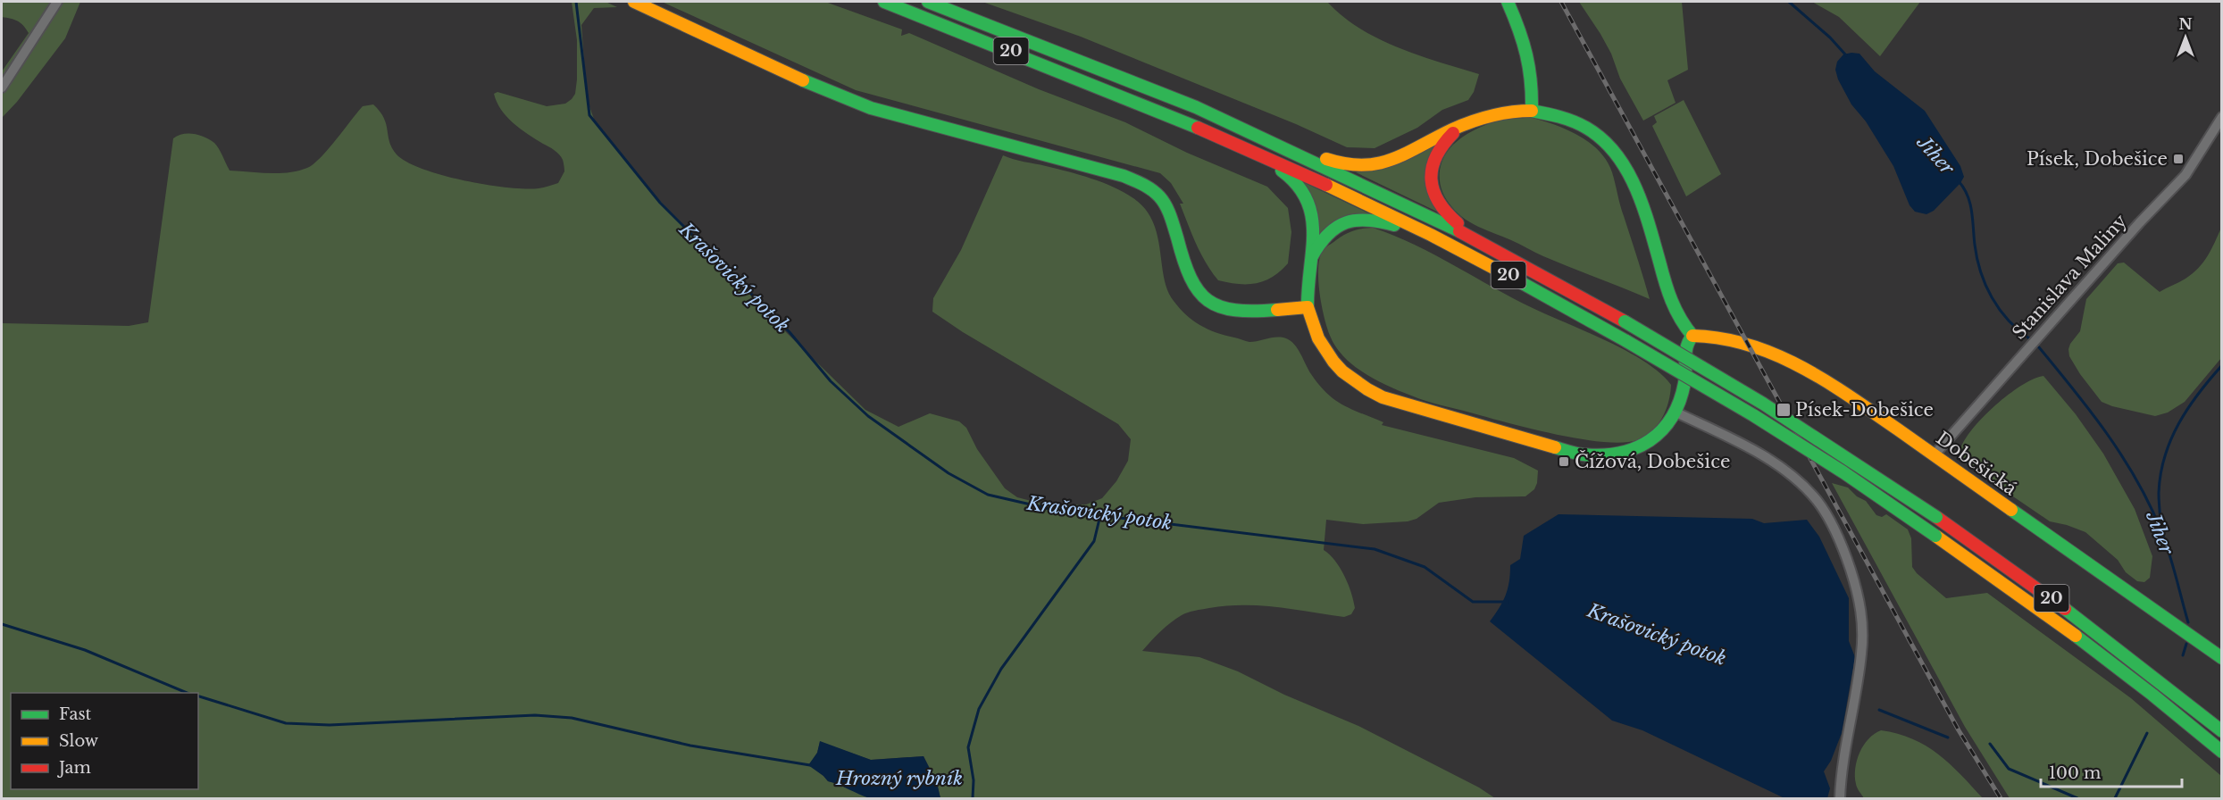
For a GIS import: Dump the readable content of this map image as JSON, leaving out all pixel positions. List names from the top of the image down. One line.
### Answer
{"streets":{"main road":["20","Dobešická"],"street":["Stanislava Maliny"]},"crossings":[["Stanislava Maliny","Dobešická"]],"water":["Jiher","Krašovický potok","Hrozný rybník"],"places":{"transit":["Písek, Dobešice","Písek-Dobešice","Čížová, Dobešice"]},"legend":["Fast","Slow","Jam"],"scale_bar":"100 m","north":"top"}
